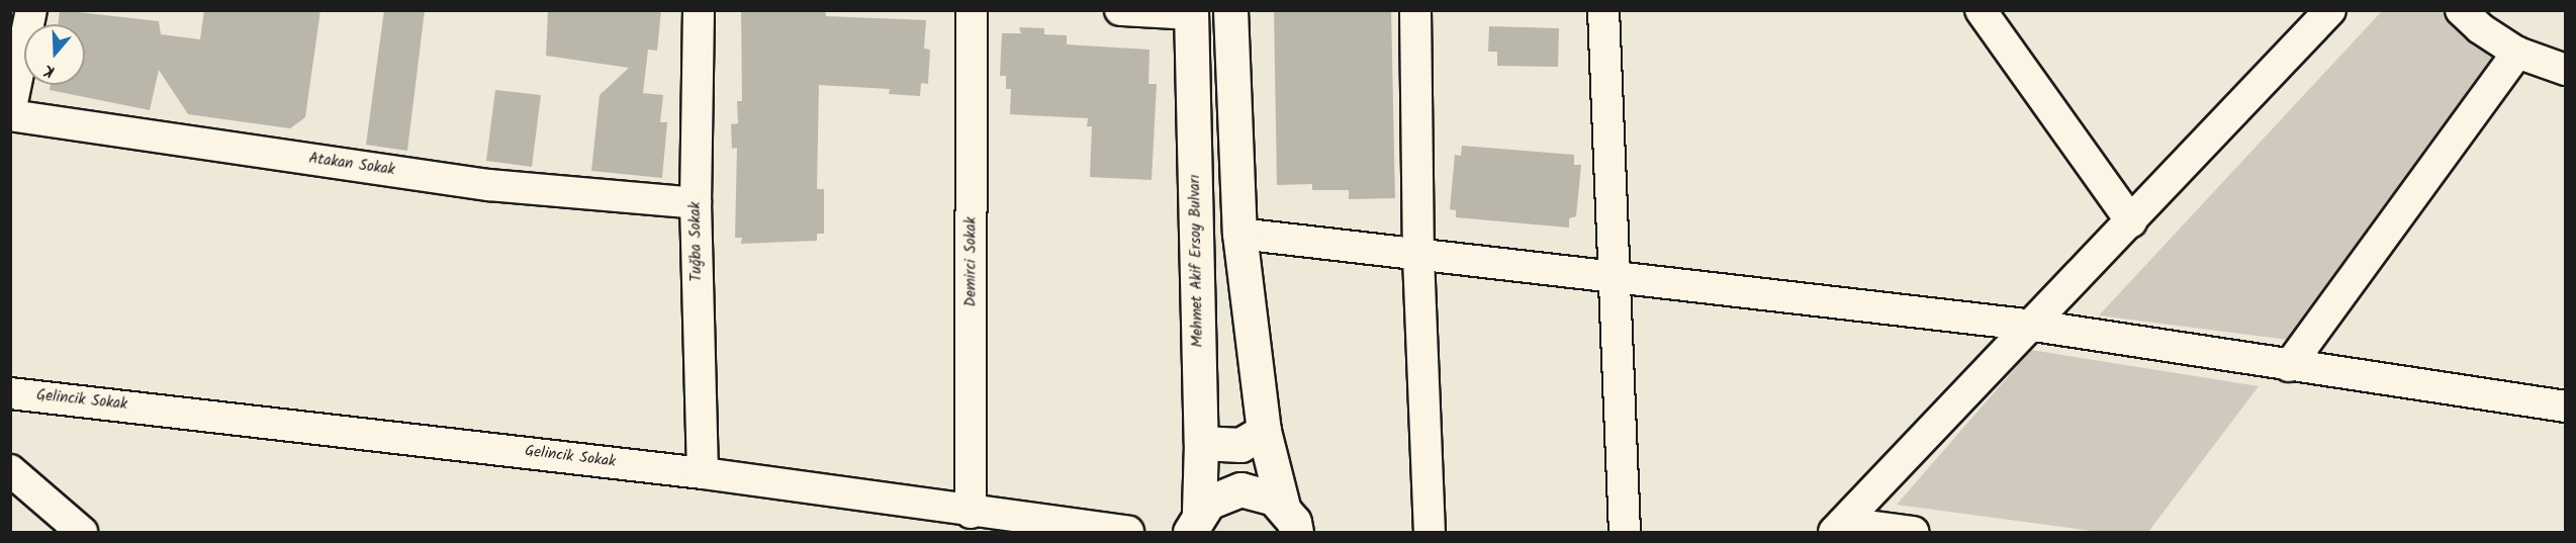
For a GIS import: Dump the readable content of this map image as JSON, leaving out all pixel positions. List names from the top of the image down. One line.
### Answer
{"streets":{"main road":["Mehmet Akif Ersoy Bulvarı"],"street":["Atakan Sokak","Tuğba Sokak","Demirci Sokak","Gelincik Sokak"]},"crossings":[["Atakan Sokak","Tuğba Sokak"],["Tuğba Sokak","Gelincik Sokak"],["Demirci Sokak","Gelincik Sokak"]],"north":"bottom"}
